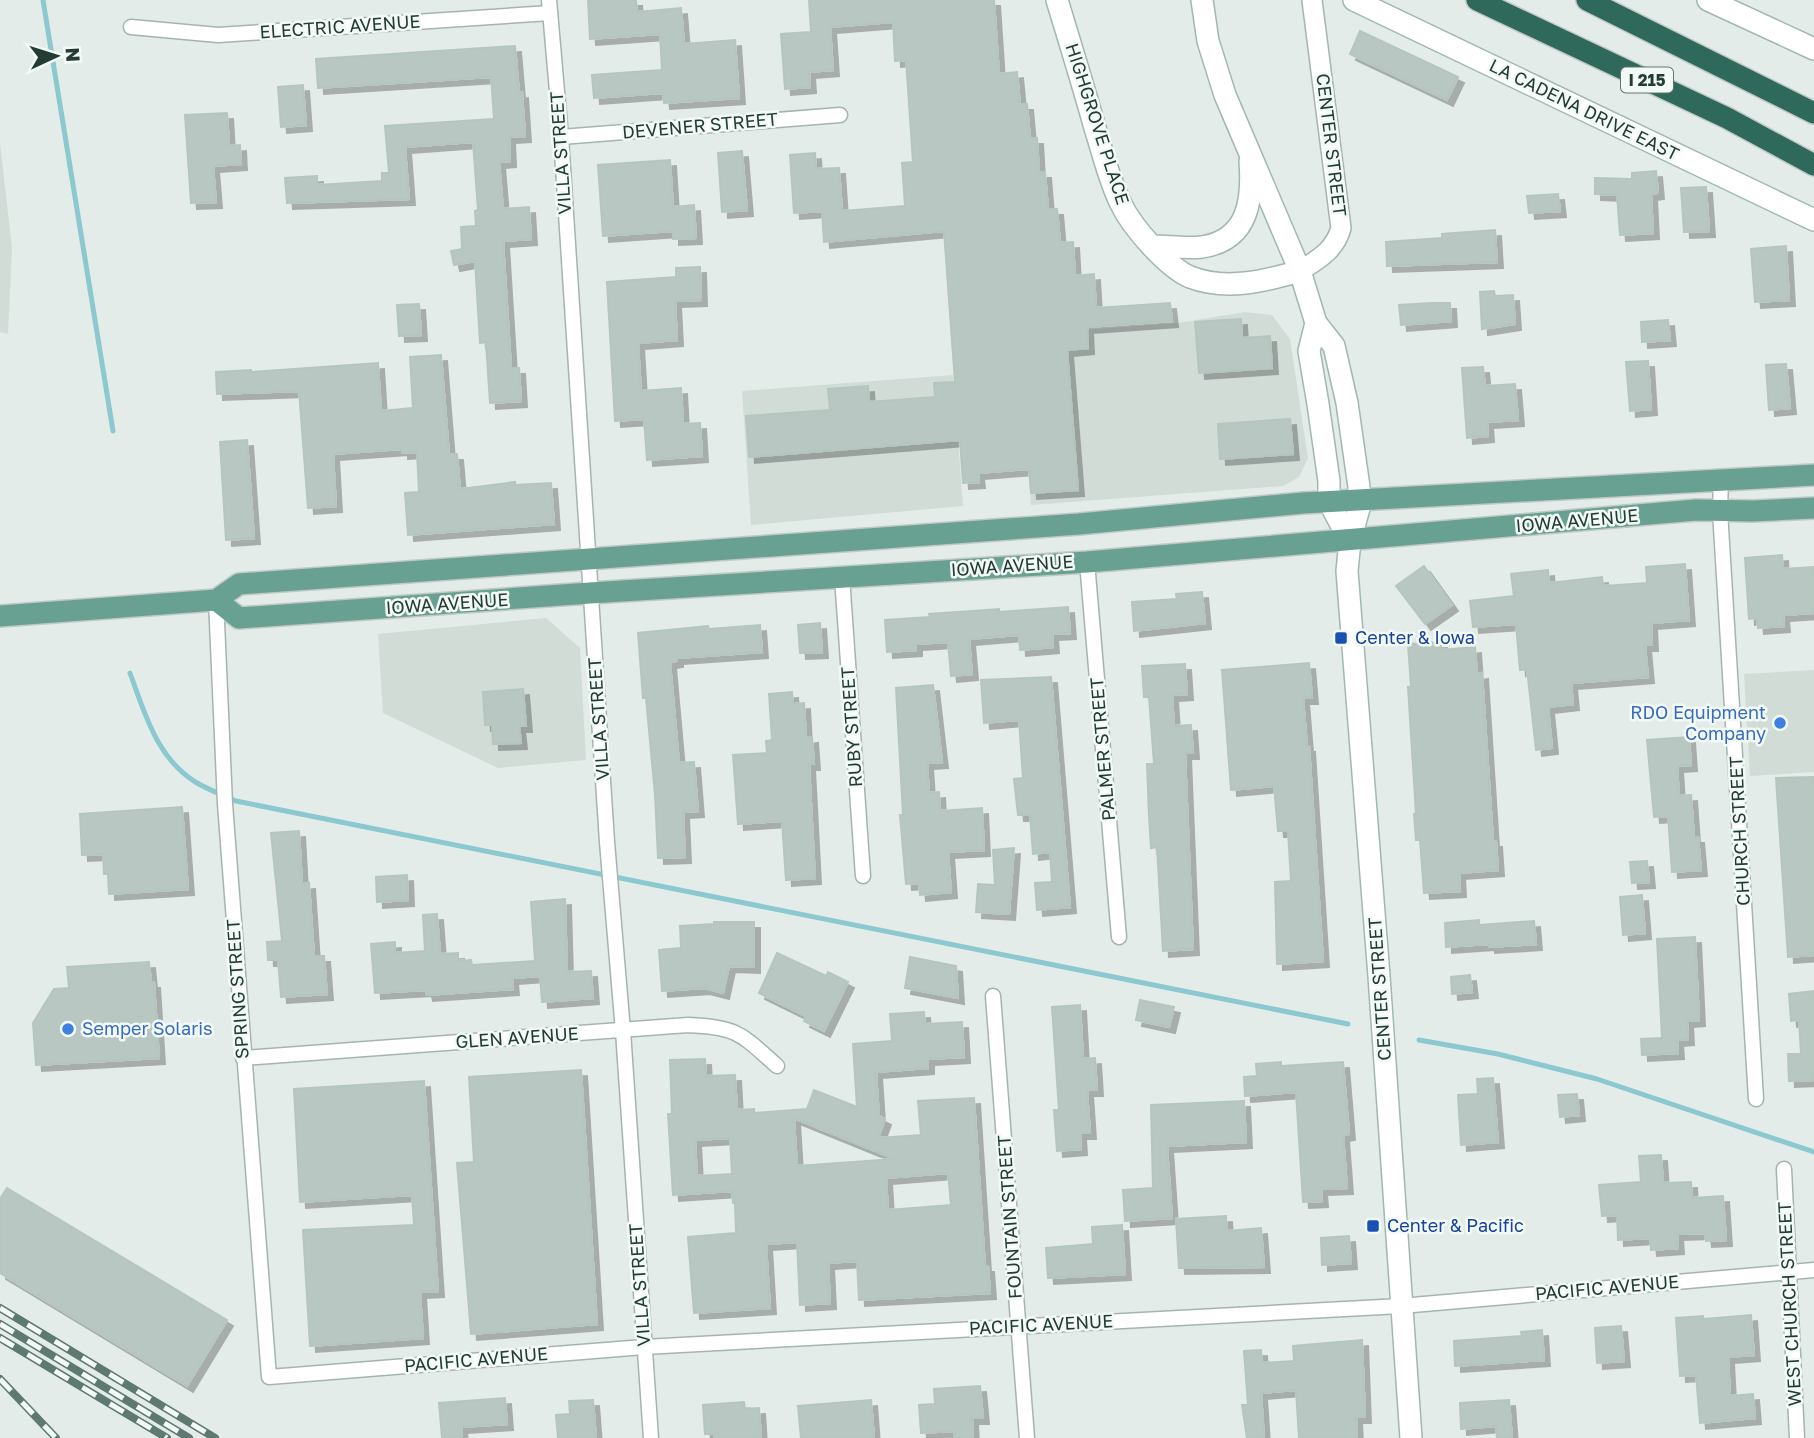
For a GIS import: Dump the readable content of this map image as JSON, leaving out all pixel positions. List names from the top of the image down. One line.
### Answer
{"streets":{"highway":["I 215"],"main road":["LA CADENA DRIVE EAST","HIGHGROVE PLACE","CENTER STREET","IOWA AVENUE"],"street":["ELECTRIC AVENUE","DEVENER STREET","VILLA STREET","RUBY STREET","PALMER STREET","CHURCH STREET","SPRING STREET","GLEN AVENUE","FOUNTAIN STREET","PACIFIC AVENUE","WEST CHURCH STREET"]},"crossings":[["ELECTRIC AVENUE","VILLA STREET"],["HIGHGROVE PLACE","CENTER STREET"],["DEVENER STREET","VILLA STREET"],["CENTER STREET","IOWA AVENUE"],["CENTER STREET","PACIFIC AVENUE"],["VILLA STREET","IOWA AVENUE"],["VILLA STREET","GLEN AVENUE"],["VILLA STREET","PACIFIC AVENUE"],["IOWA AVENUE","RUBY STREET"],["IOWA AVENUE","PALMER STREET"],["IOWA AVENUE","CHURCH STREET"],["IOWA AVENUE","SPRING STREET"],["SPRING STREET","GLEN AVENUE"],["SPRING STREET","PACIFIC AVENUE"],["FOUNTAIN STREET","PACIFIC AVENUE"],["PACIFIC AVENUE","WEST CHURCH STREET"]],"places":{"transit":["Center & Iowa","Center & Pacific"],"other":["RDO Equipment Company","Semper Solaris"]},"north":"right"}
